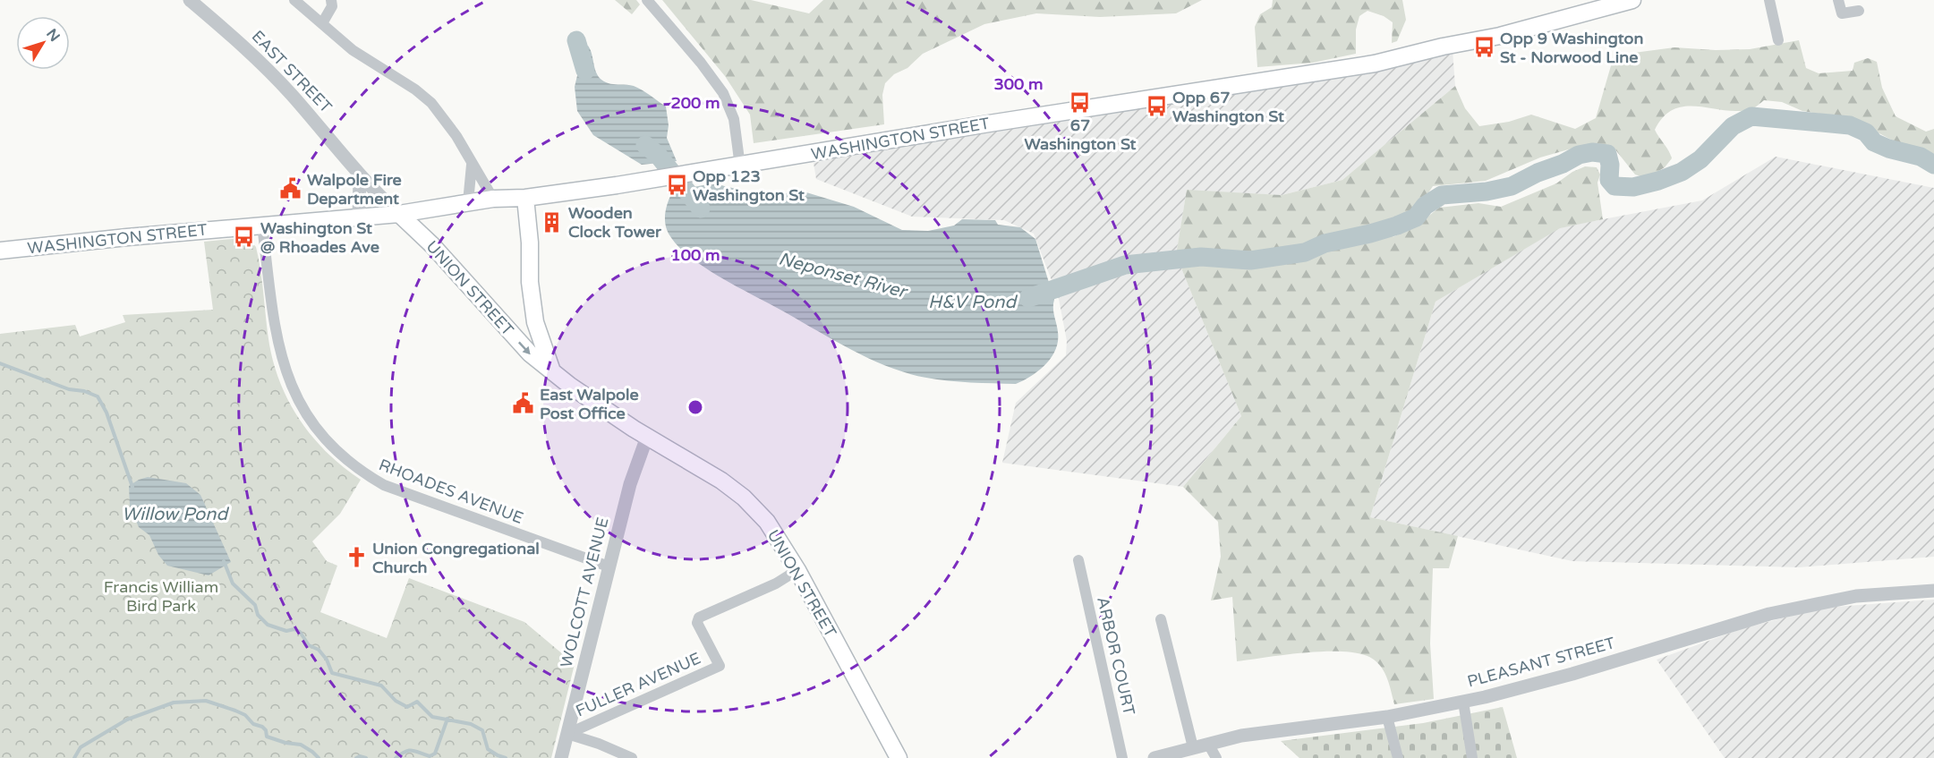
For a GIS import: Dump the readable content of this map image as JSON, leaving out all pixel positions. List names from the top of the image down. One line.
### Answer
{"streets":{"main road":["WASHINGTON STREET","UNION STREET"],"street":["EAST STREET","RHOADES AVENUE","WOLCOTT AVENUE","ARBOR COURT","PLEASANT STREET","FULLER AVENUE"]},"crossings":[["EAST STREET","WASHINGTON STREET"],["EAST STREET","UNION STREET"],["WASHINGTON STREET","UNION STREET"],["WASHINGTON STREET","RHOADES AVENUE"],["UNION STREET","WOLCOTT AVENUE"],["UNION STREET","FULLER AVENUE"],["RHOADES AVENUE","WOLCOTT AVENUE"],["WOLCOTT AVENUE","FULLER AVENUE"]],"water":["Neponset River","H&V Pond","Willow Pond"],"parks":["Francis William Bird Park"],"places":{"bus stop":["Opp 9 Washington St - Norwood Line","67 Washington St","Opp 67 Washington St","Opp 123 Washington St","Washington St @ Rhoades Ave"],"public building":["Walpole Fire Department","East Walpole Post Office"],"building":["Wooden Clock Tower"],"church":["Union Congregational Church"]},"north":"top right","rings":["300 m","200 m","100 m"]}
